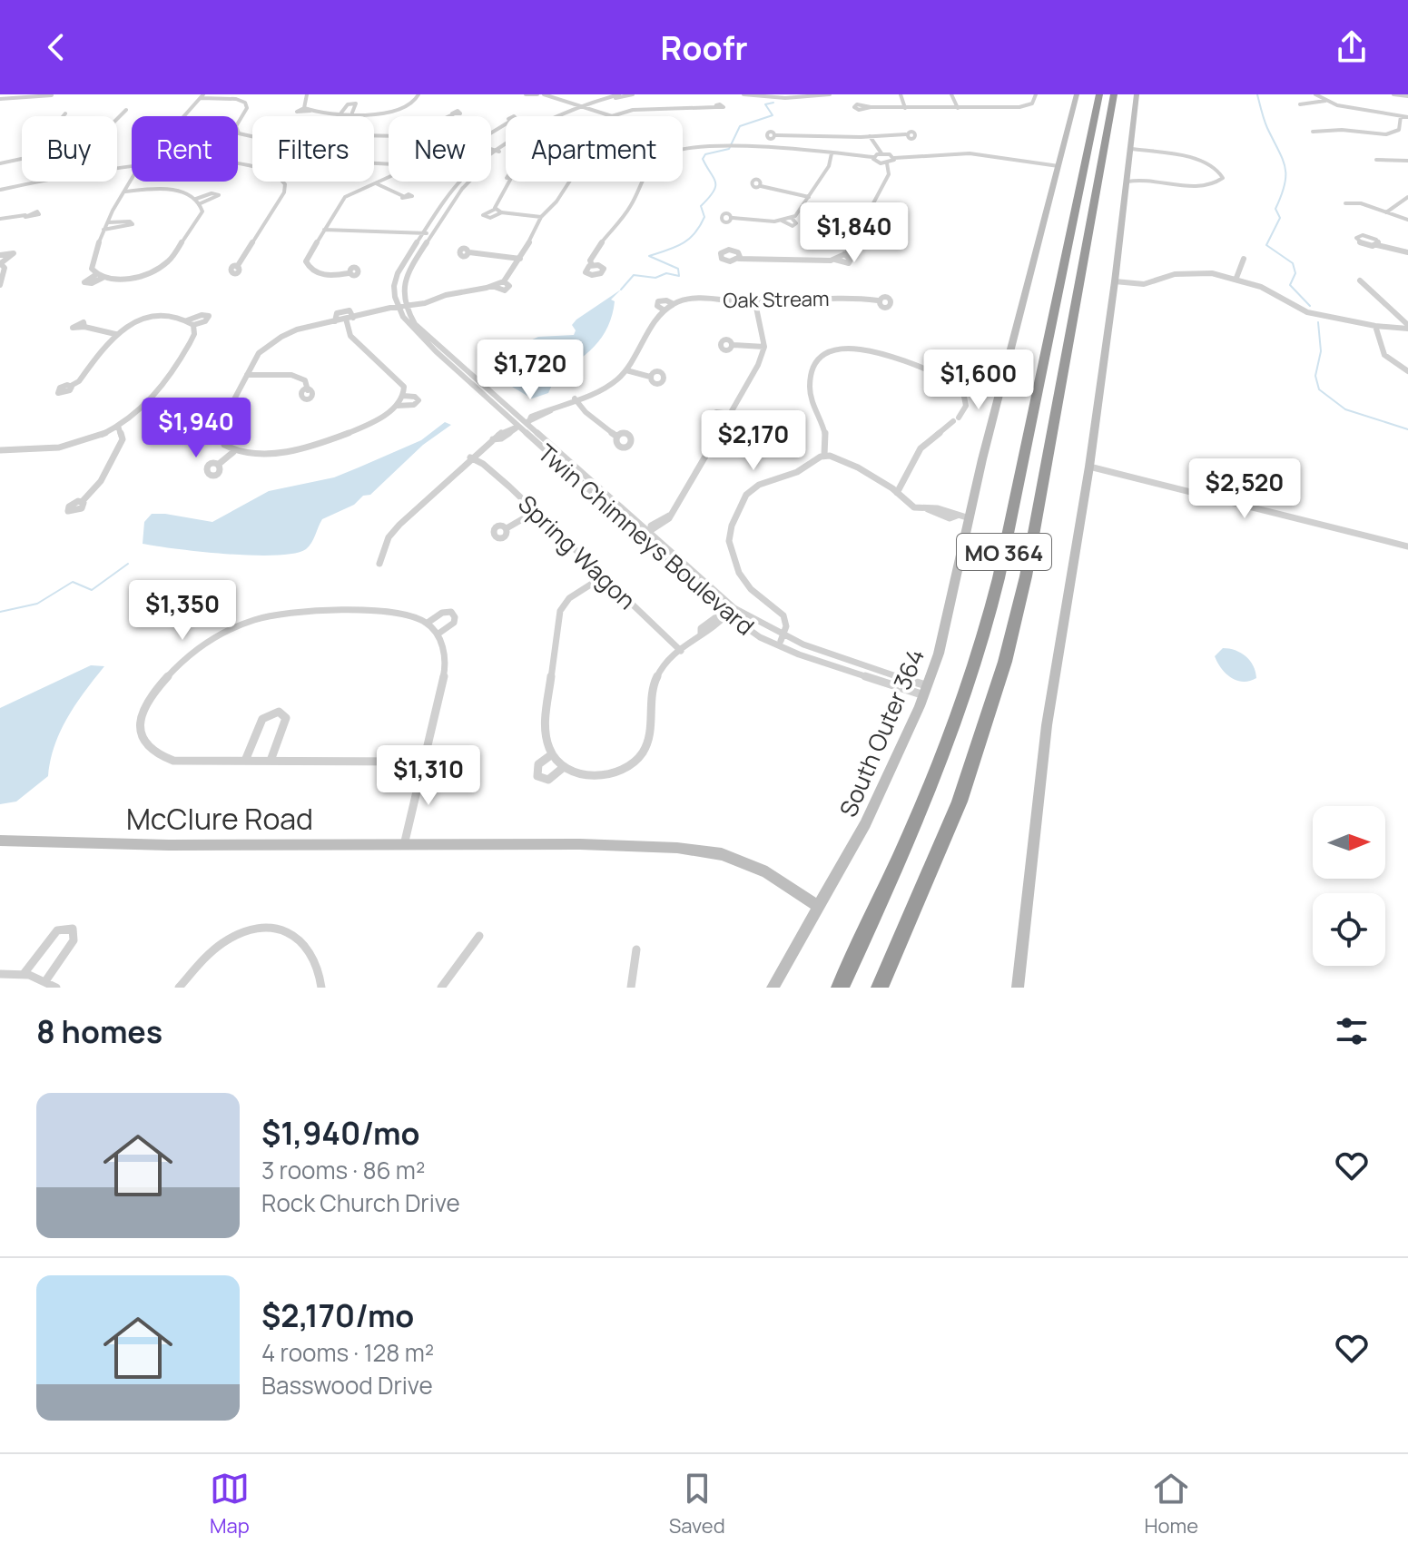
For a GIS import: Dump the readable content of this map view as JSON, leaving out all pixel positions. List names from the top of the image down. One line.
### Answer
{"streets":{"highway":["MO 364"],"street":["Oak Stream","Twin Chimneys Boulevard","Spring Wagon","South Outer 364","McClure Road"]},"crossings":[["Oak Stream","Twin Chimneys Boulevard"],["Oak Stream","Spring Wagon"],["Twin Chimneys Boulevard","South Outer 364"],["South Outer 364","McClure Road"]],"north":"right","page":{"header":"Roofr","chip":["Buy","Rent","Filters","New","Apartment"],"price":["$1,840","$1,720","$1,600","$1,940","$2,170","$2,520","$1,350","$1,310"],"heading":"8 homes","list":[{"name":"$1,940/mo","note":"3 rooms · 86 m² · Rock Church Drive"},{"name":"$2,170/mo","note":"4 rooms · 128 m² · Basswood Drive"}],"tabs":["Map","Saved","Home"]}}
